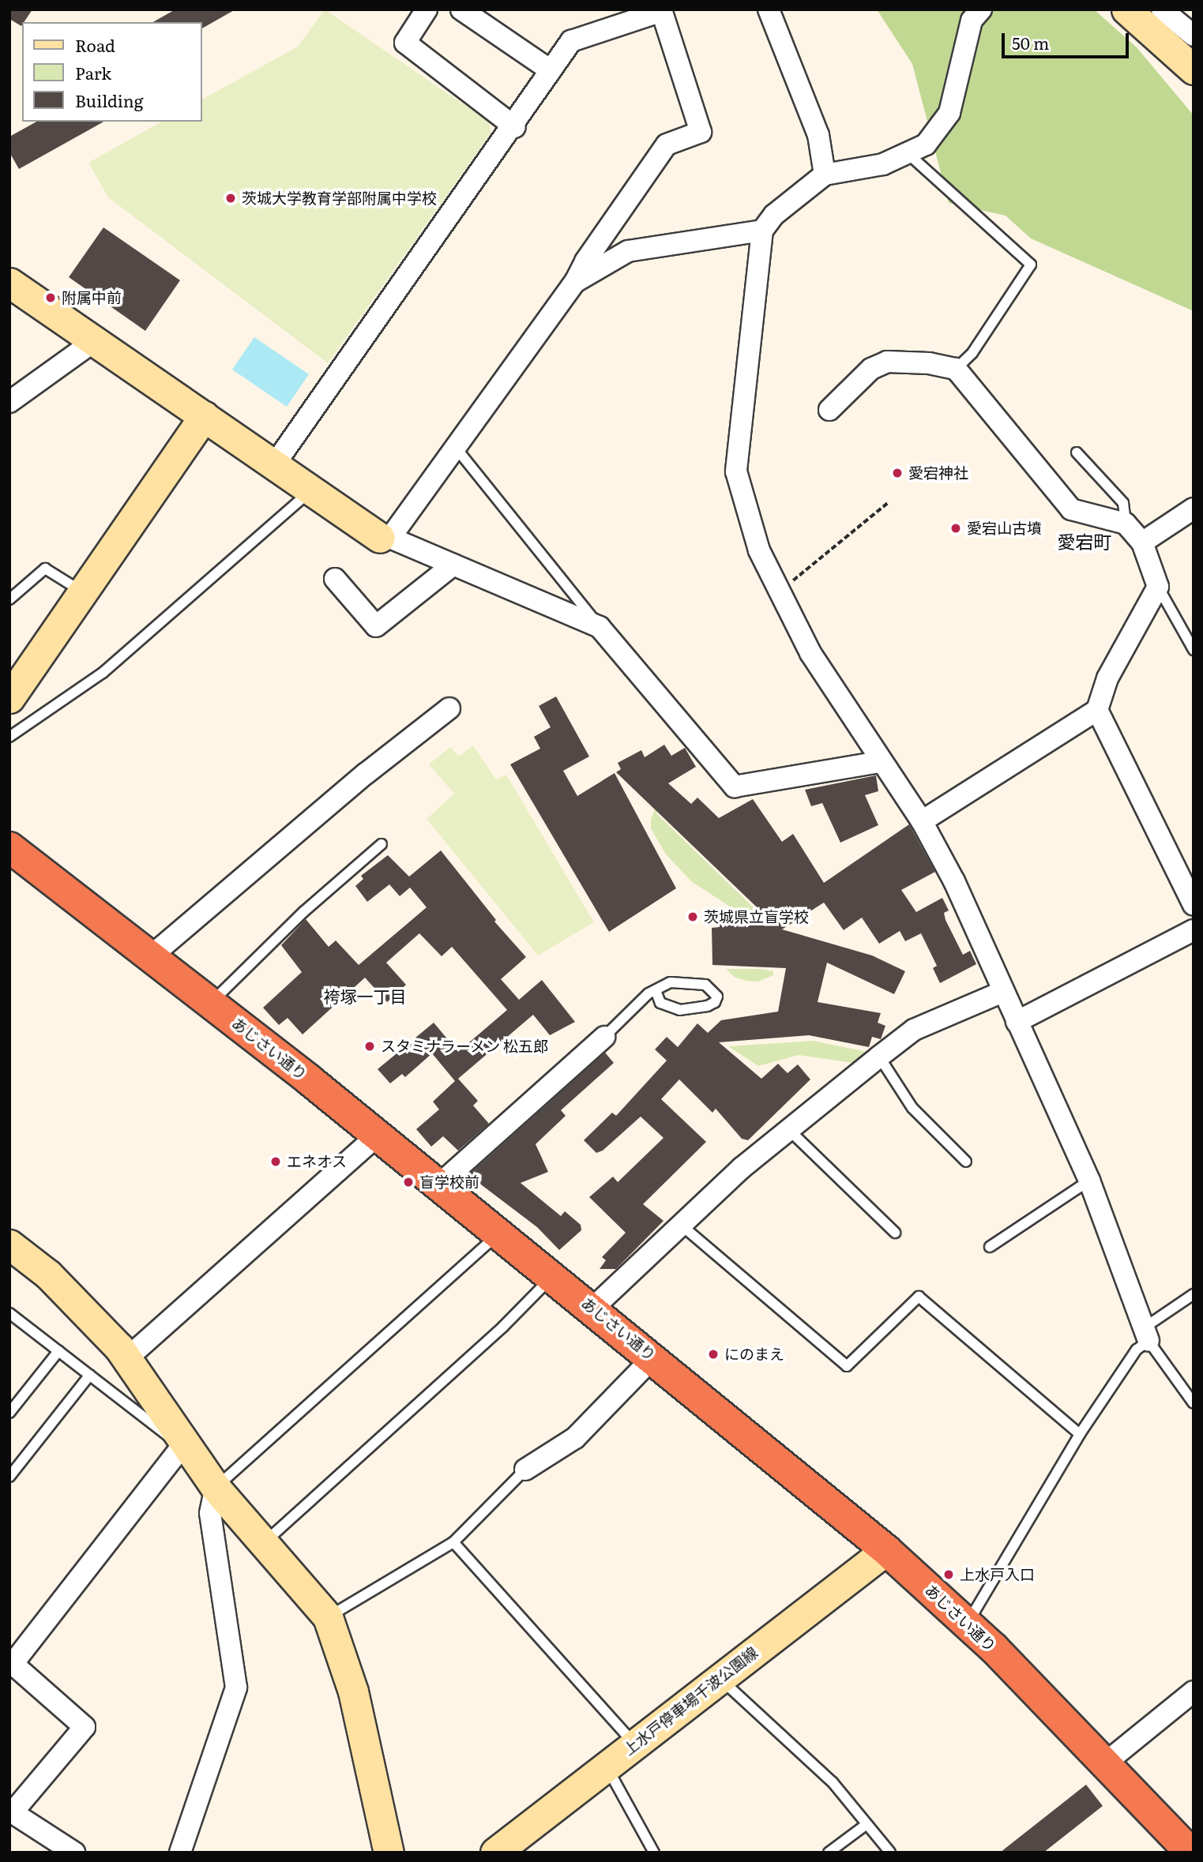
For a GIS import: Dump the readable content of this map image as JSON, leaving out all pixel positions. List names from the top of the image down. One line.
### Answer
{"streets":{"highway":["あじさい通り"],"street":["上水戸停車場千波公園線"]},"crossings":[["あじさい通り","上水戸停車場千波公園線"]],"districts":["愛宕町","袴塚一丁目"],"places":["茨城大学教育学部附属中学校","附属中前","愛宕神社","愛宕山古墳","茨城県立盲学校","スタミナラーメン 松五郎","エネオス","盲学校前","にのまえ","上水戸入口"],"legend":["Road","Park","Building"],"scale_bar":"50 m"}
